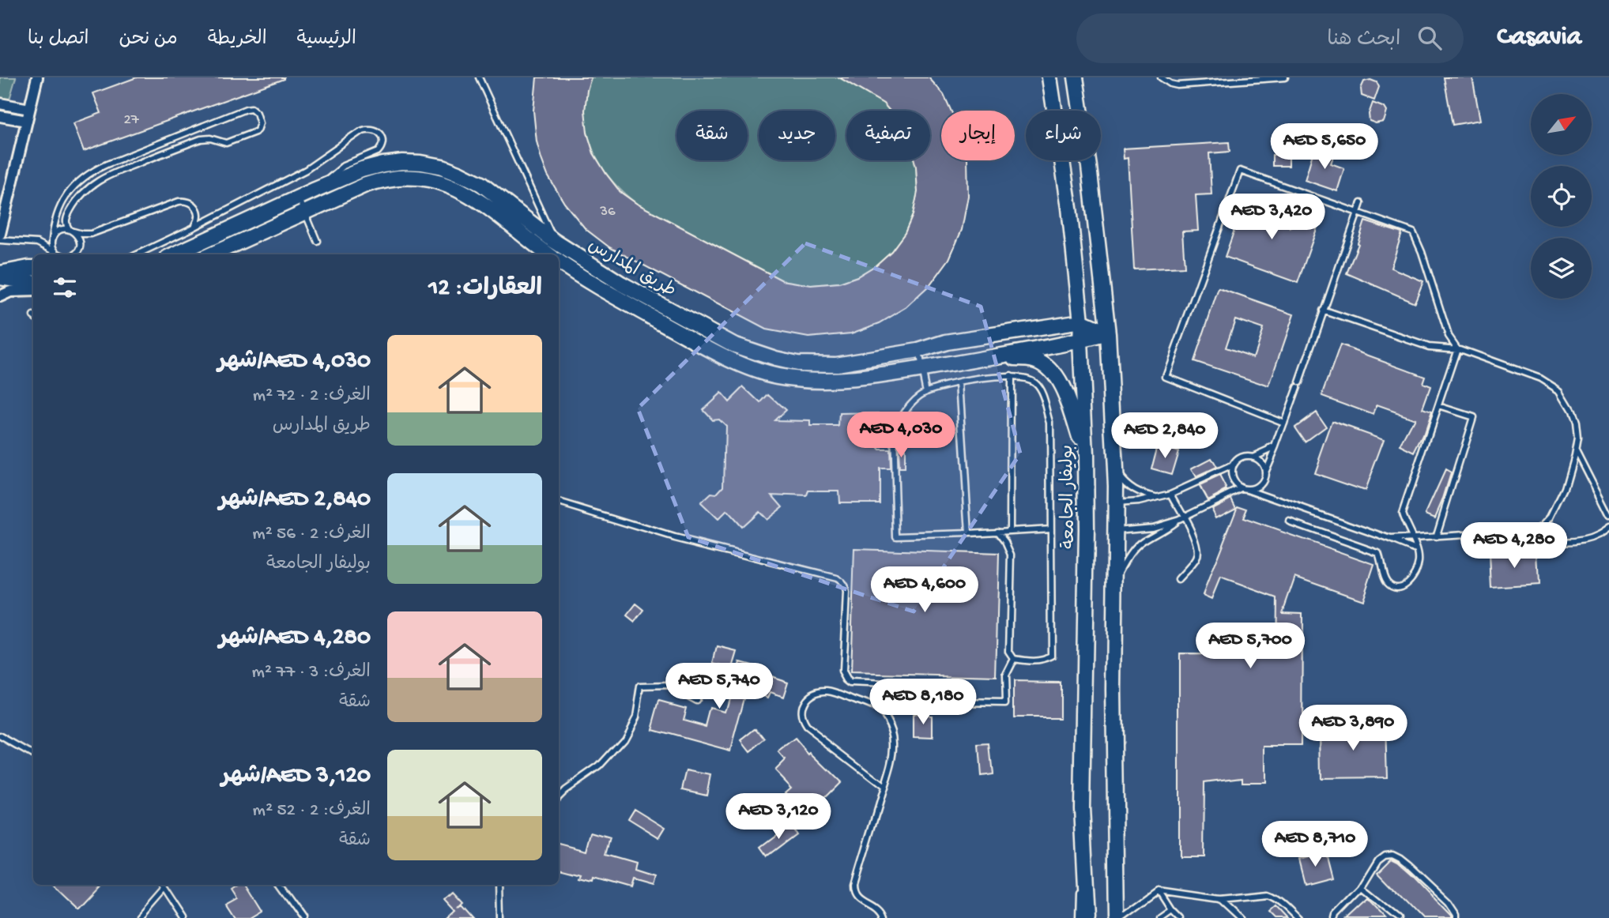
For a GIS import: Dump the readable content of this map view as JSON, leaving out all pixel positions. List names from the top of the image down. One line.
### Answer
{"streets":{"street":["طريق المدارس","بوليفار الجامعة"]},"crossings":[["طريق المدارس","بوليفار الجامعة"]],"house_numbers":["27","36"],"north":"top right","page":{"header":"Casavia","search":"ابحث هنا","nav":["الرئيسية","الخريطة","من نحن","اتصل بنا"],"chip":["شراء","إيجار","تصفية","جديد","شقة"],"price":["AED 5,650","AED 3,420","AED 4,030","AED 2,840","AED 4,280","AED 4,600","AED 5,700","AED 5,740","AED 8,180","AED 3,890","AED 3,120","AED 8,710"],"heading":"العقارات: 12","list":[{"name":"AED 4,030/شهر","note":"الغرف: 2 · 72 m² · طريق المدارس"},{"name":"AED 2,840/شهر","note":"الغرف: 2 · 56 m² · بوليفار الجامعة"},{"name":"AED 4,280/شهر","note":"الغرف: 3 · 77 m² · شقة"},{"name":"AED 3,120/شهر","note":"الغرف: 2 · 52 m² · شقة"}]}}
